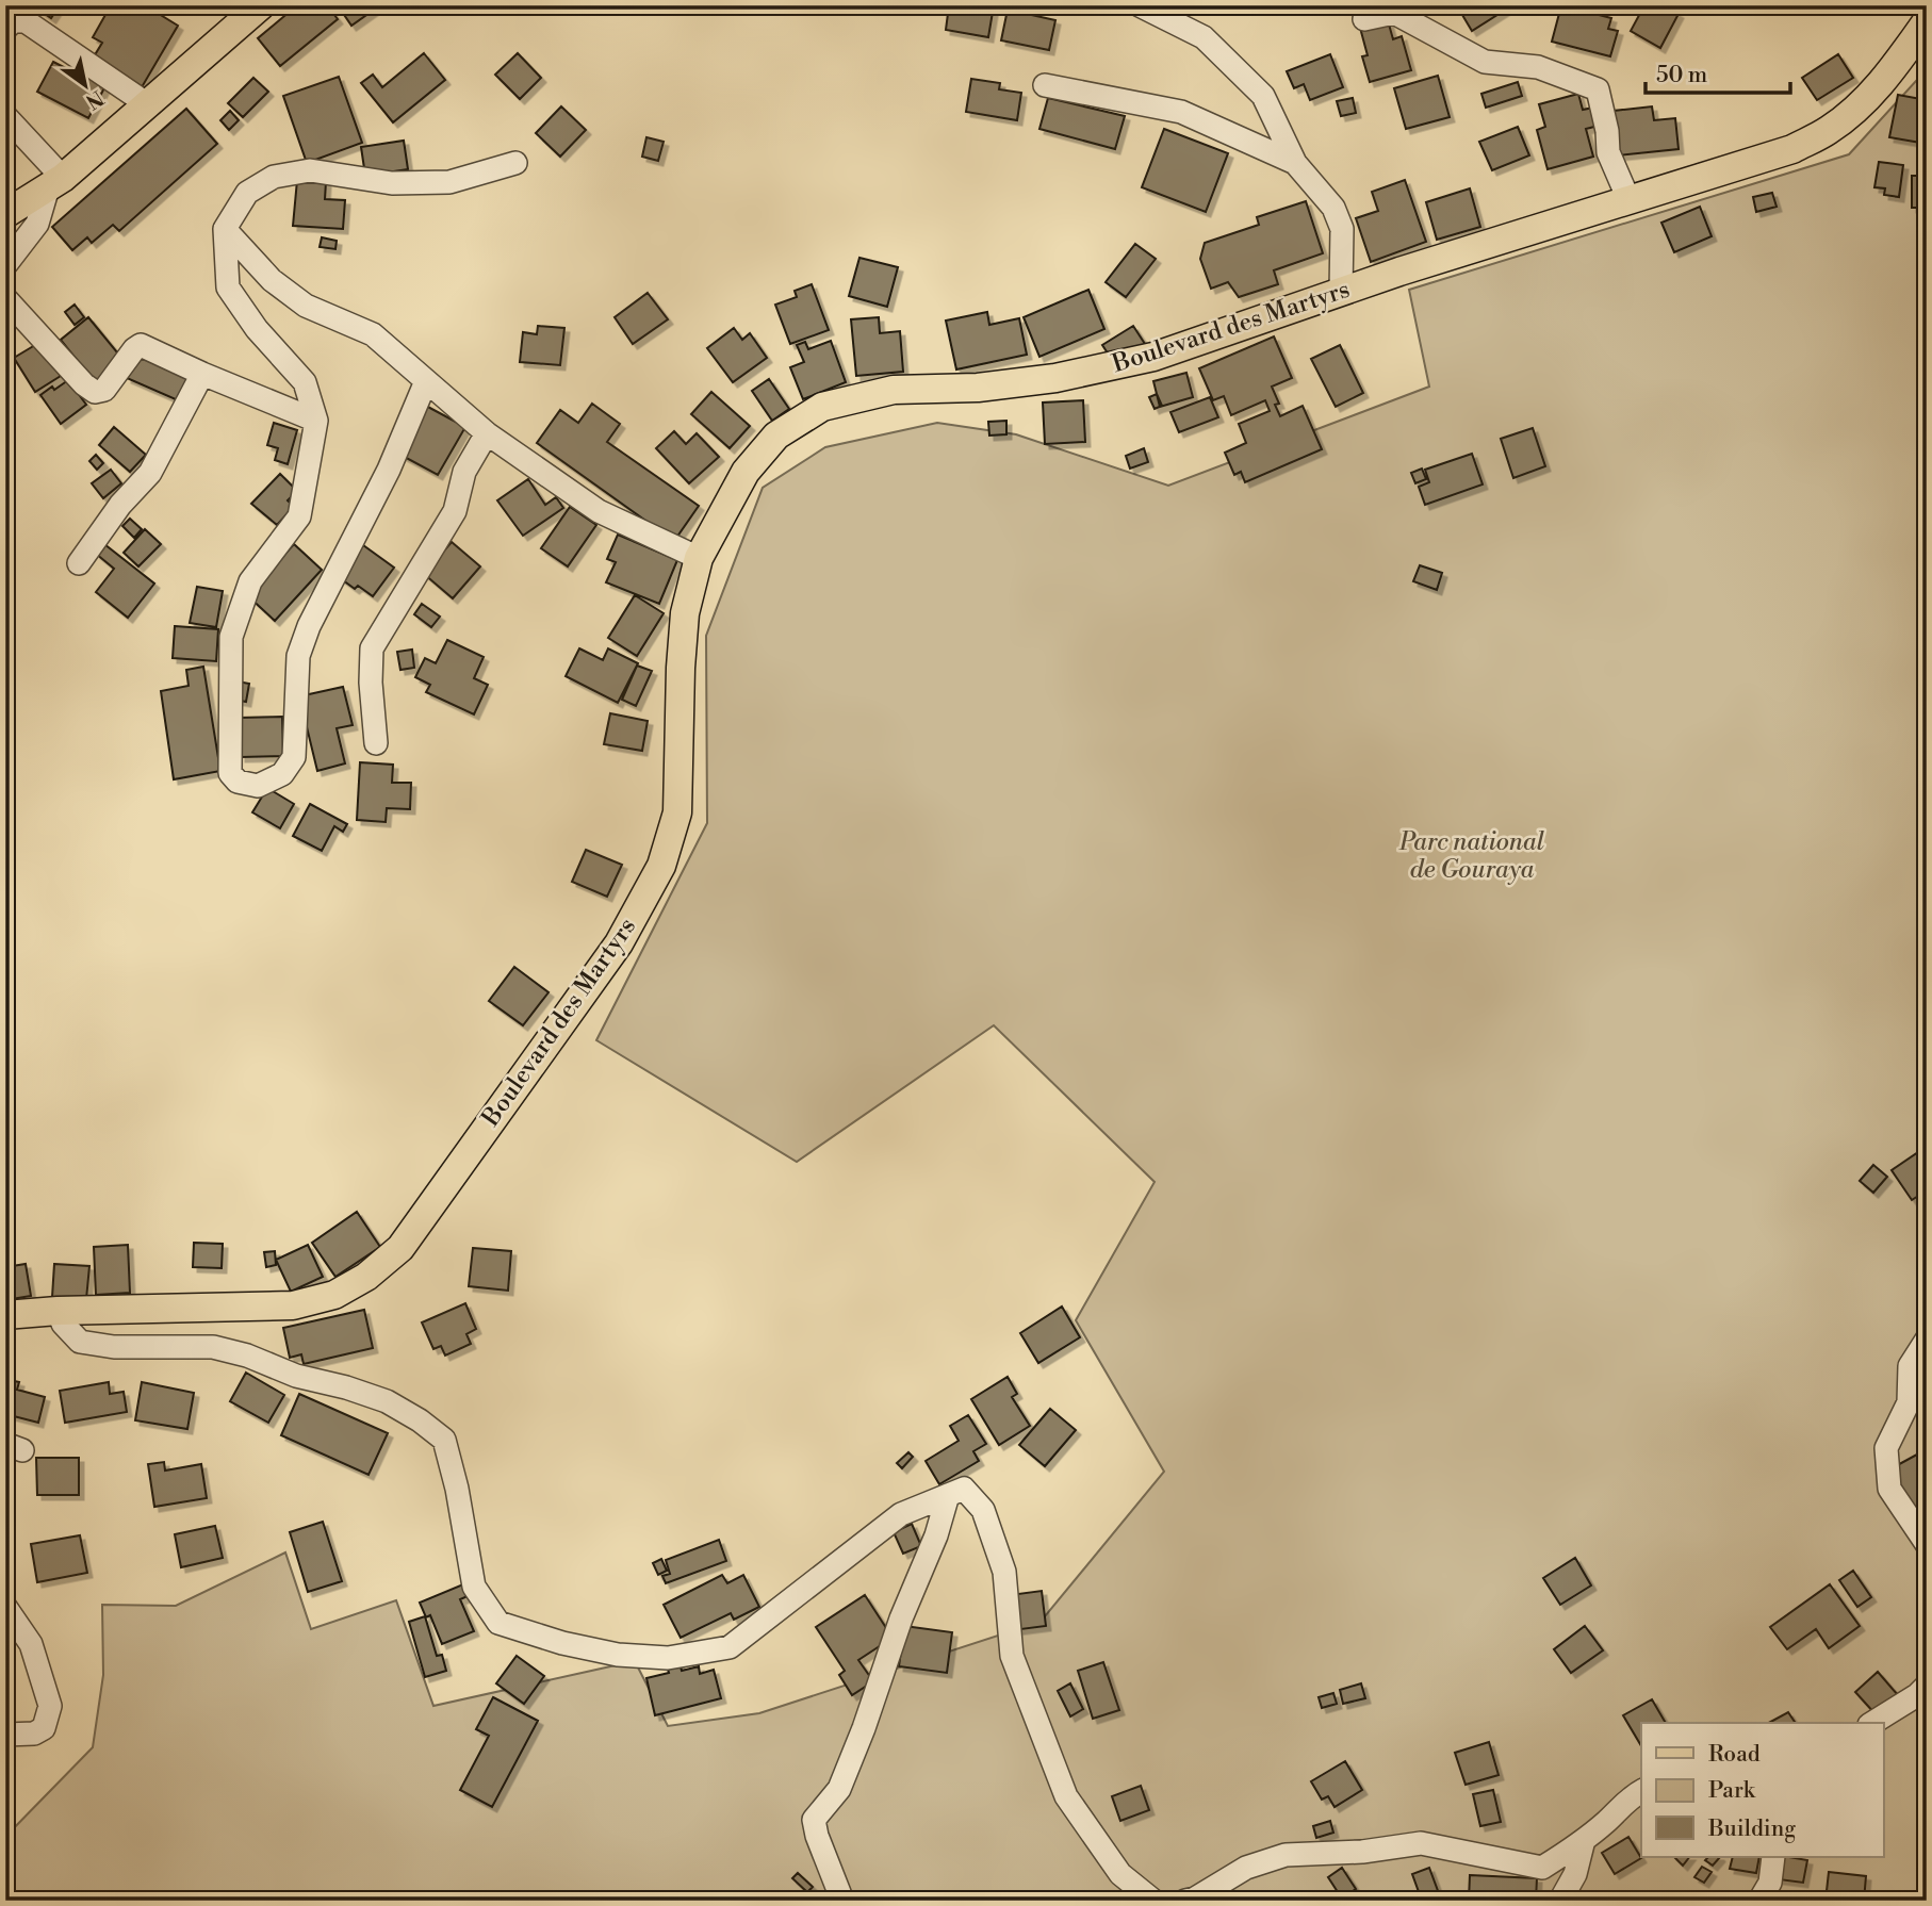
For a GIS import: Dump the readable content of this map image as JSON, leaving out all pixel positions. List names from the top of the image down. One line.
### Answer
{"streets":{"main road":["Boulevard des Martyrs"]},"parks":["Parc national de Gouraya"],"legend":["Road","Park","Building"],"scale_bar":"50 m","north":"bottom right"}
